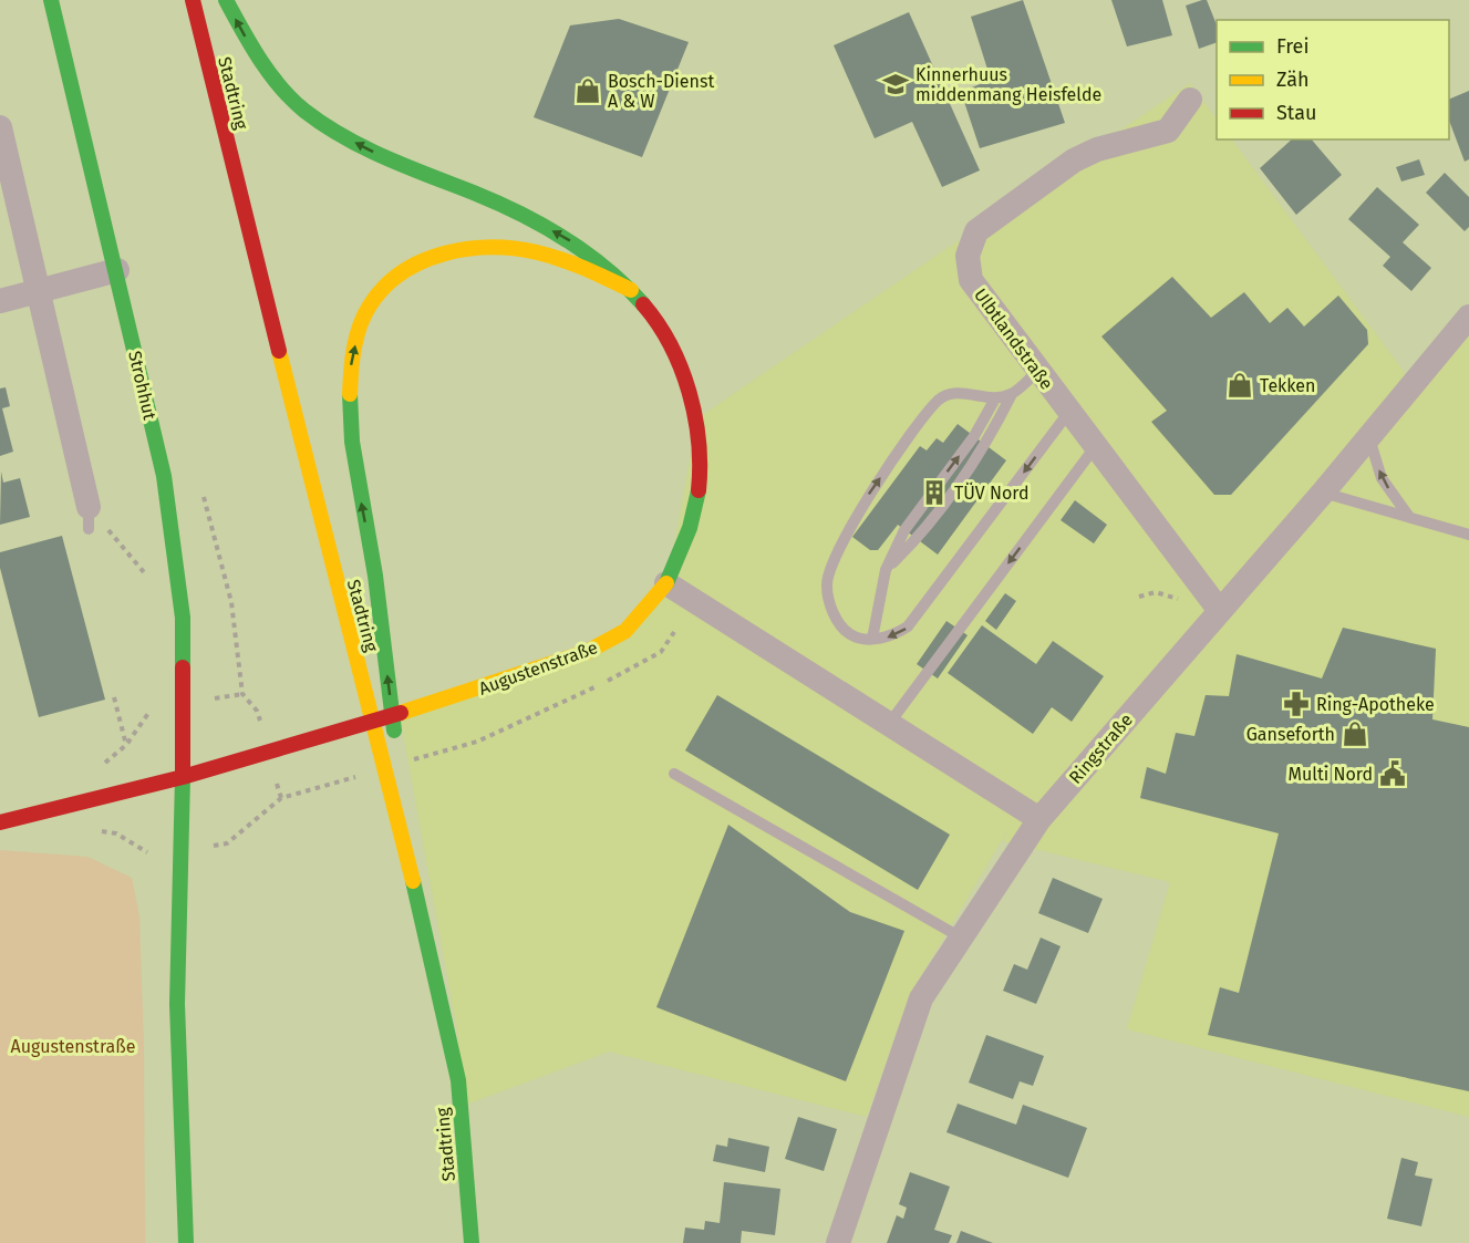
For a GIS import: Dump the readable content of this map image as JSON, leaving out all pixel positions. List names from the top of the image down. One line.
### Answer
{"streets":{"main road":["Stadtring","Strohhut","Augustenstraße"],"street":["Ulbtlandstraße","Ringstraße"]},"crossings":[["Ulbtlandstraße","Ringstraße"],["Strohhut","Augustenstraße"]],"parks":["Augustenstraße"],"places":{"school or university":["Kinnerhuus middenmang Heisfelde"],"shop":["Bosch-Dienst A & W","Tekken","Ganseforth"],"building":["TÜV Nord"],"pharmacy":["Ring-Apotheke"],"public building":["Multi Nord"]},"legend":["Frei","Zäh","Stau"]}
